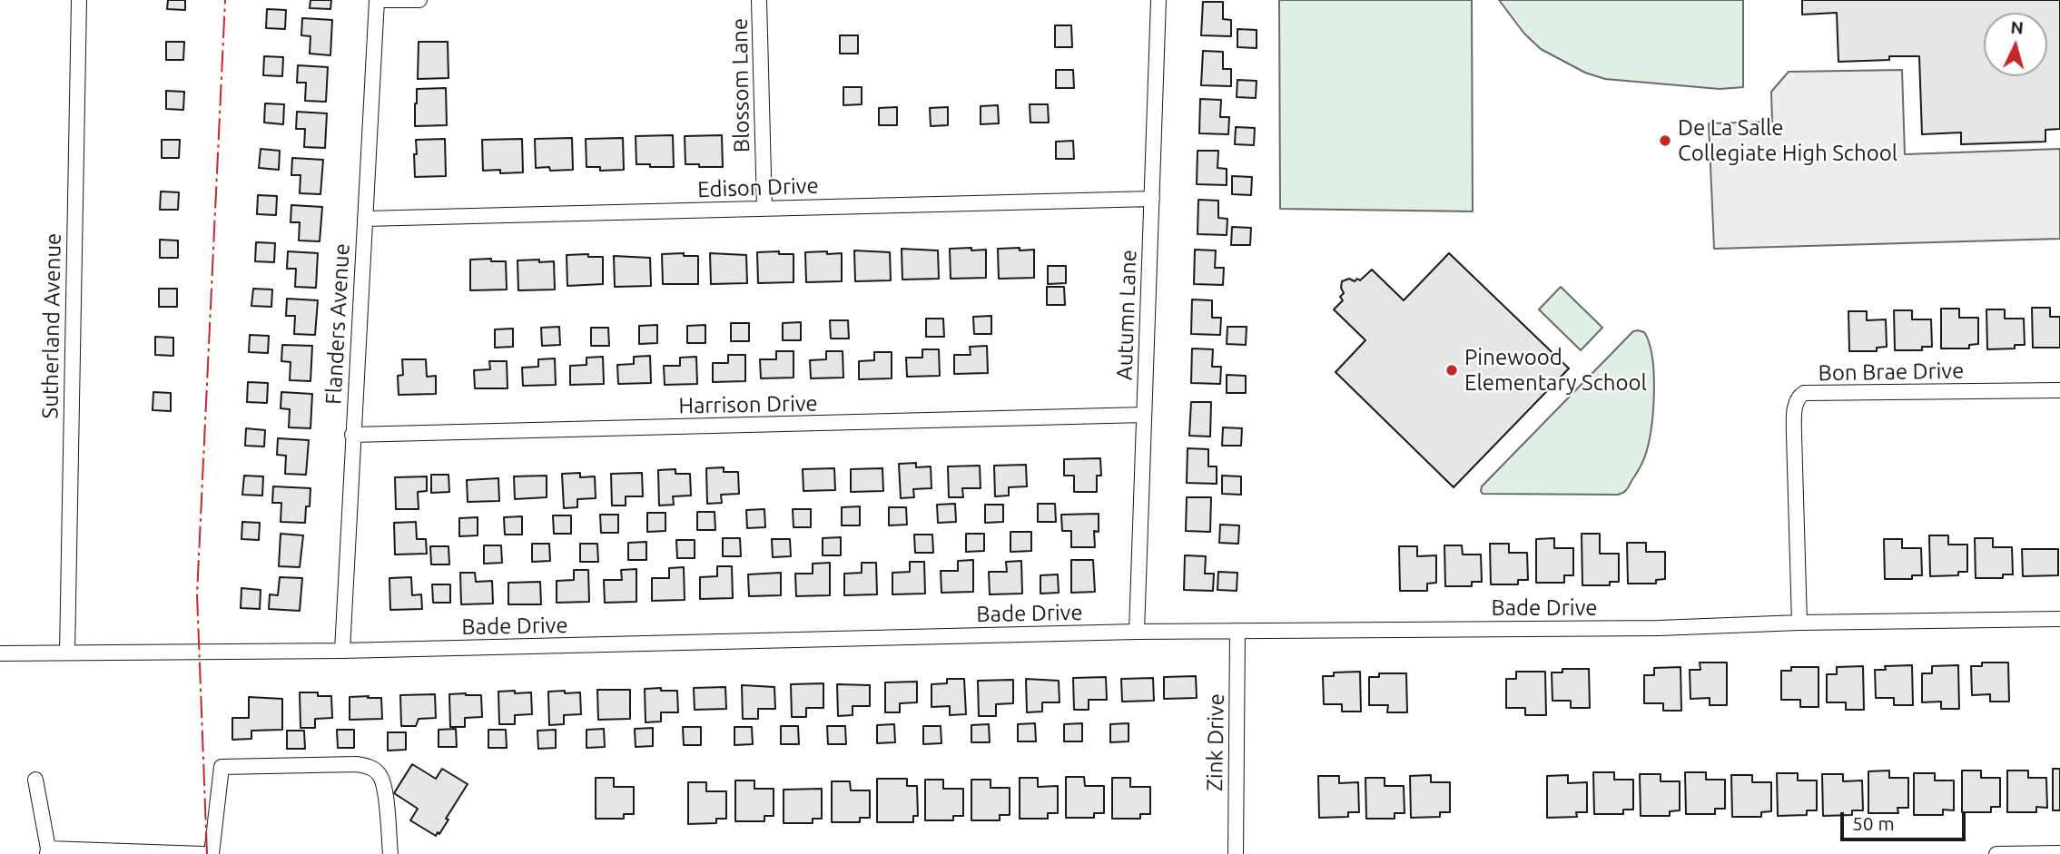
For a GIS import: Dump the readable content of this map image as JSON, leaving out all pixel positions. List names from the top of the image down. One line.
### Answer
{"streets":{"street":["Blossom Lane","Edison Drive","Autumn Lane","Flanders Avenue","Sutherland Avenue","Bon Brae Drive","Harrison Drive","Bade Drive","Zink Drive"]},"crossings":[["Blossom Lane","Edison Drive"],["Edison Drive","Autumn Lane"],["Edison Drive","Flanders Avenue"],["Autumn Lane","Harrison Drive"],["Autumn Lane","Bade Drive"],["Flanders Avenue","Harrison Drive"],["Flanders Avenue","Bade Drive"],["Sutherland Avenue","Bade Drive"],["Bon Brae Drive","Bade Drive"],["Bade Drive","Zink Drive"]],"places":["De La Salle Collegiate High School","Pinewood Elementary School"],"scale_bar":"50 m","north":"top"}
